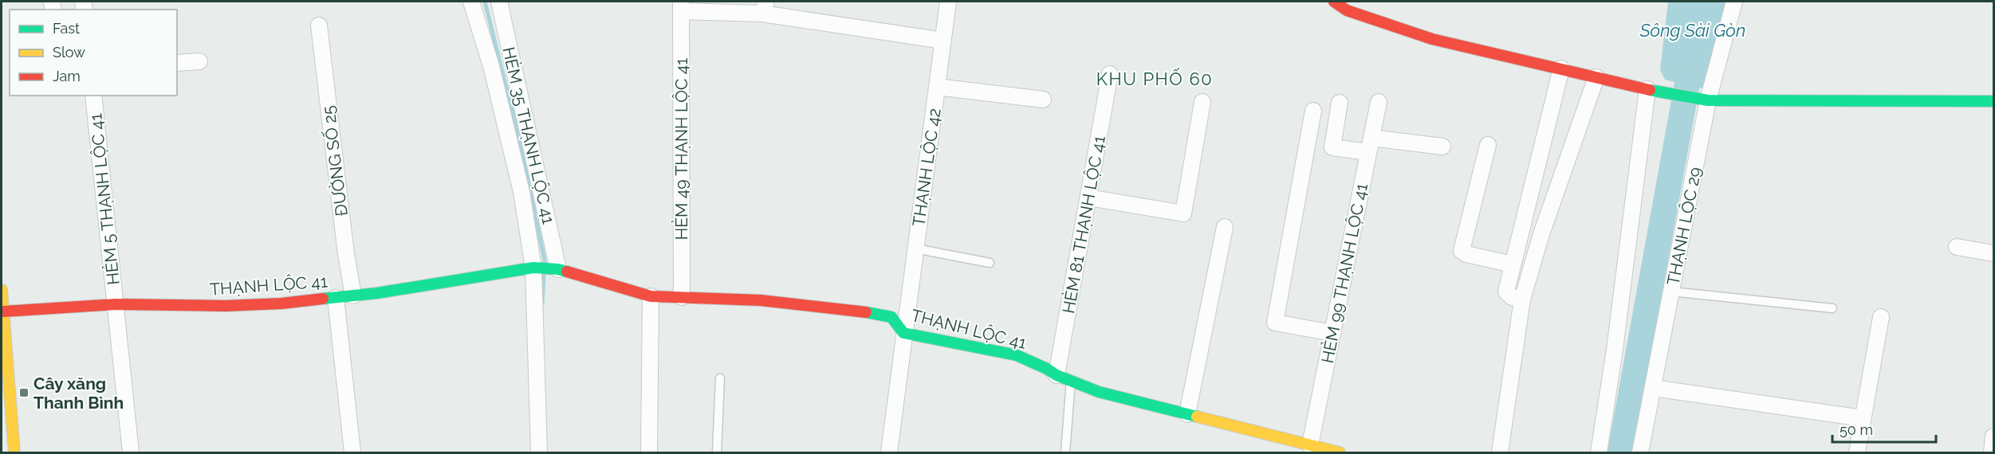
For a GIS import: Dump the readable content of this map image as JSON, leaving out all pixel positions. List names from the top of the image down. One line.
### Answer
{"streets":{"street":["HẺM 35 THẠNH LỘC 41","HẺM 49 THẠNH LỘC 41","ĐƯỜNG SỐ 25","THẠNH LỘC 42","HẺM 5 THẠNH LỘC 41","HẺM 81 THẠNH LỘC 41","THẠNH LỘC 29","HẺM 99 THẠNH LỘC 41","THẠNH LỘC 41"]},"crossings":[["HẺM 35 THẠNH LỘC 41","THẠNH LỘC 41"],["HẺM 49 THẠNH LỘC 41","THẠNH LỘC 41"],["ĐƯỜNG SỐ 25","THẠNH LỘC 41"],["THẠNH LỘC 42","THẠNH LỘC 41"],["HẺM 5 THẠNH LỘC 41","THẠNH LỘC 41"],["HẺM 81 THẠNH LỘC 41","THẠNH LỘC 41"],["HẺM 99 THẠNH LỘC 41","THẠNH LỘC 41"]],"districts":["KHU PHỐ 60"],"water":["Sông Sài Gòn"],"places":{"transit":["Cây xăng Thanh Bình"]},"legend":["Fast","Slow","Jam"],"scale_bar":"50 m"}
